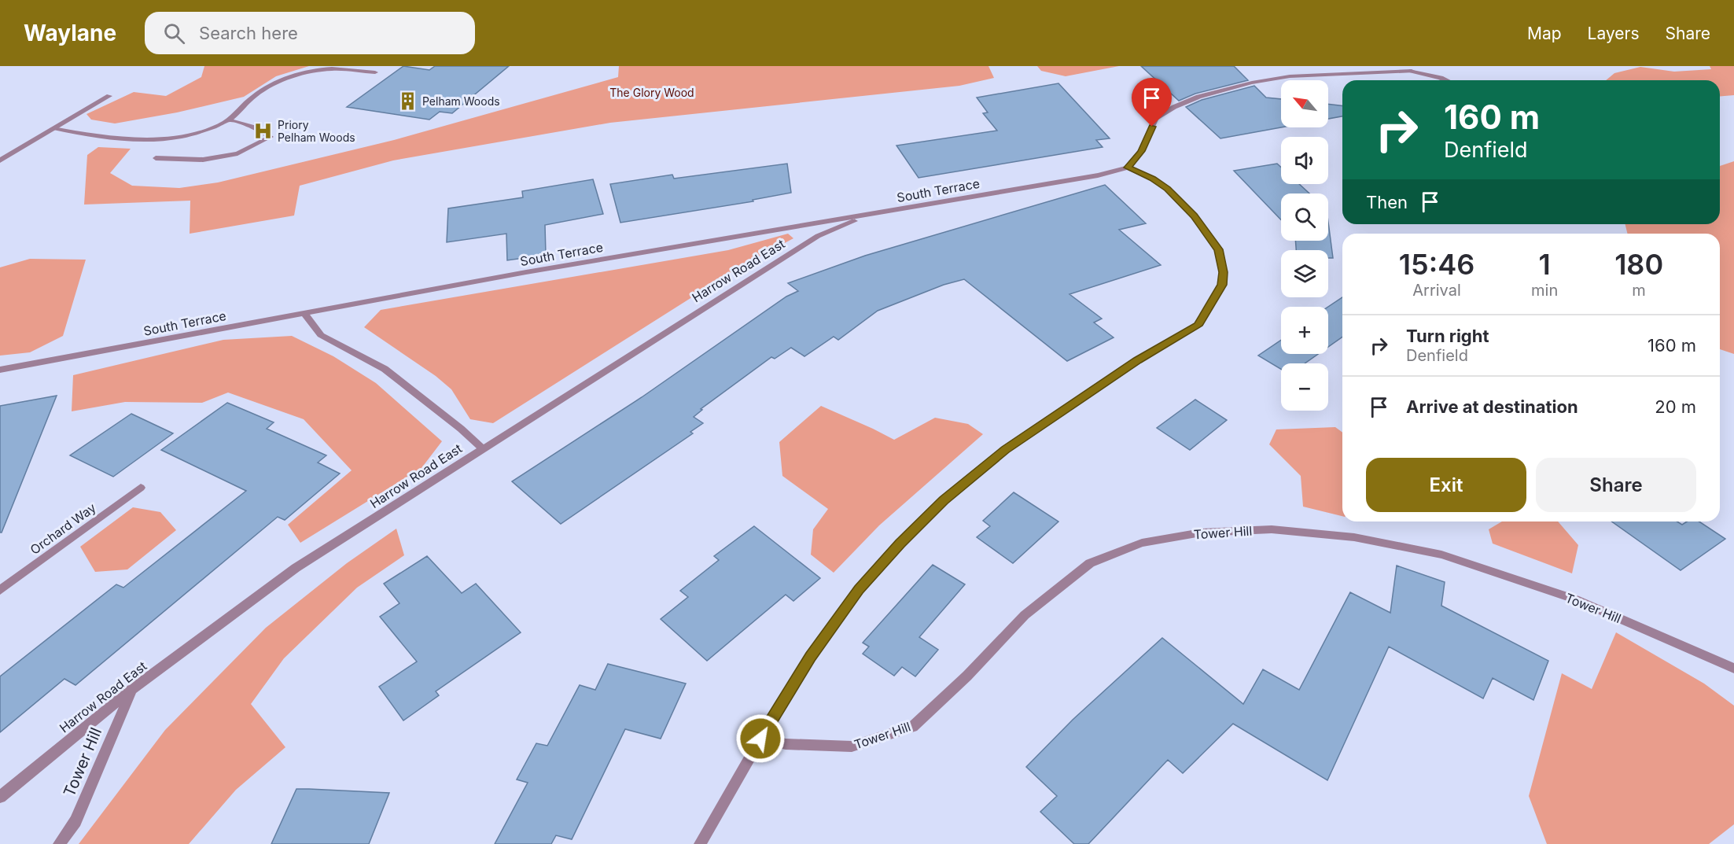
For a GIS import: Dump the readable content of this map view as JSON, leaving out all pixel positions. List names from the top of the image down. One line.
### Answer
{"streets":{"street":["South Terrace","Harrow Road East","Orchard Way","Tower Hill"]},"crossings":[["South Terrace","Harrow Road East"],["Harrow Road East","Tower Hill"]],"parks":["The Glory Wood"],"places":{"building":["Pelham Woods"],"hospital":["Priory Pelham Woods"]},"north":"top left","page":{"header":"Waylane","search":"Search here","nav":["Map","Layers","Share"],"map_buttons":["+","−"],"turn":["160 m","Denfield"],"then":"Then","eta":["15:46","Arrival","1","min","180","m"],"list":[{"name":"Turn right","note":"Denfield","value":"160 m"},{"name":"Arrive at destination","value":"20 m"}],"buttons":["Exit","Share"]}}
